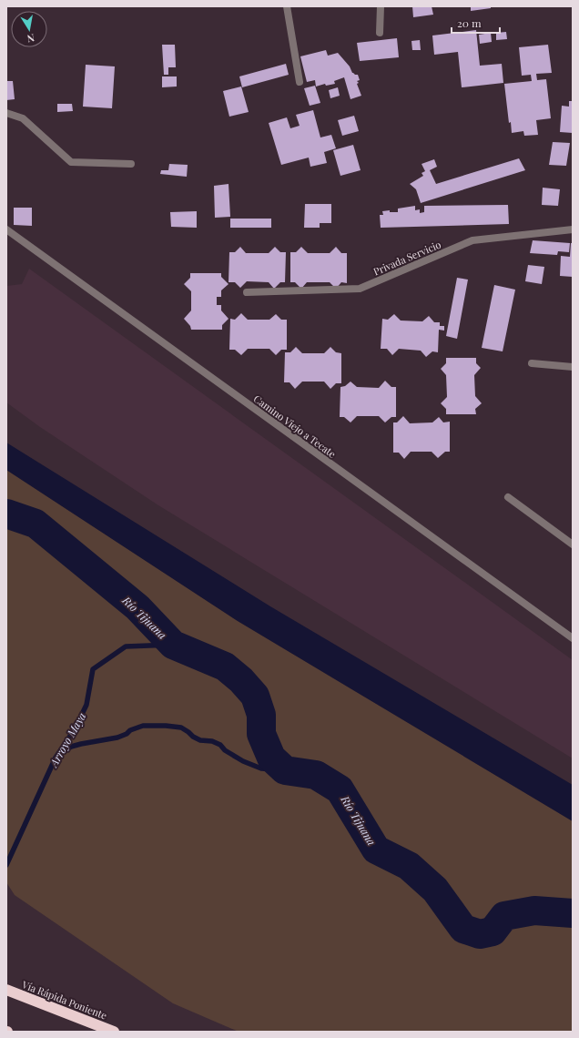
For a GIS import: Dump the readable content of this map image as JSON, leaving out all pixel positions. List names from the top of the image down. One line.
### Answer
{"streets":{"highway":["Vía Rápida Poniente"],"street":["Privada Servicio","Camino Viejo a Tecate"]},"water":["Río Tijuana","Arroyo Maya"],"scale_bar":"20 m","north":"bottom"}
